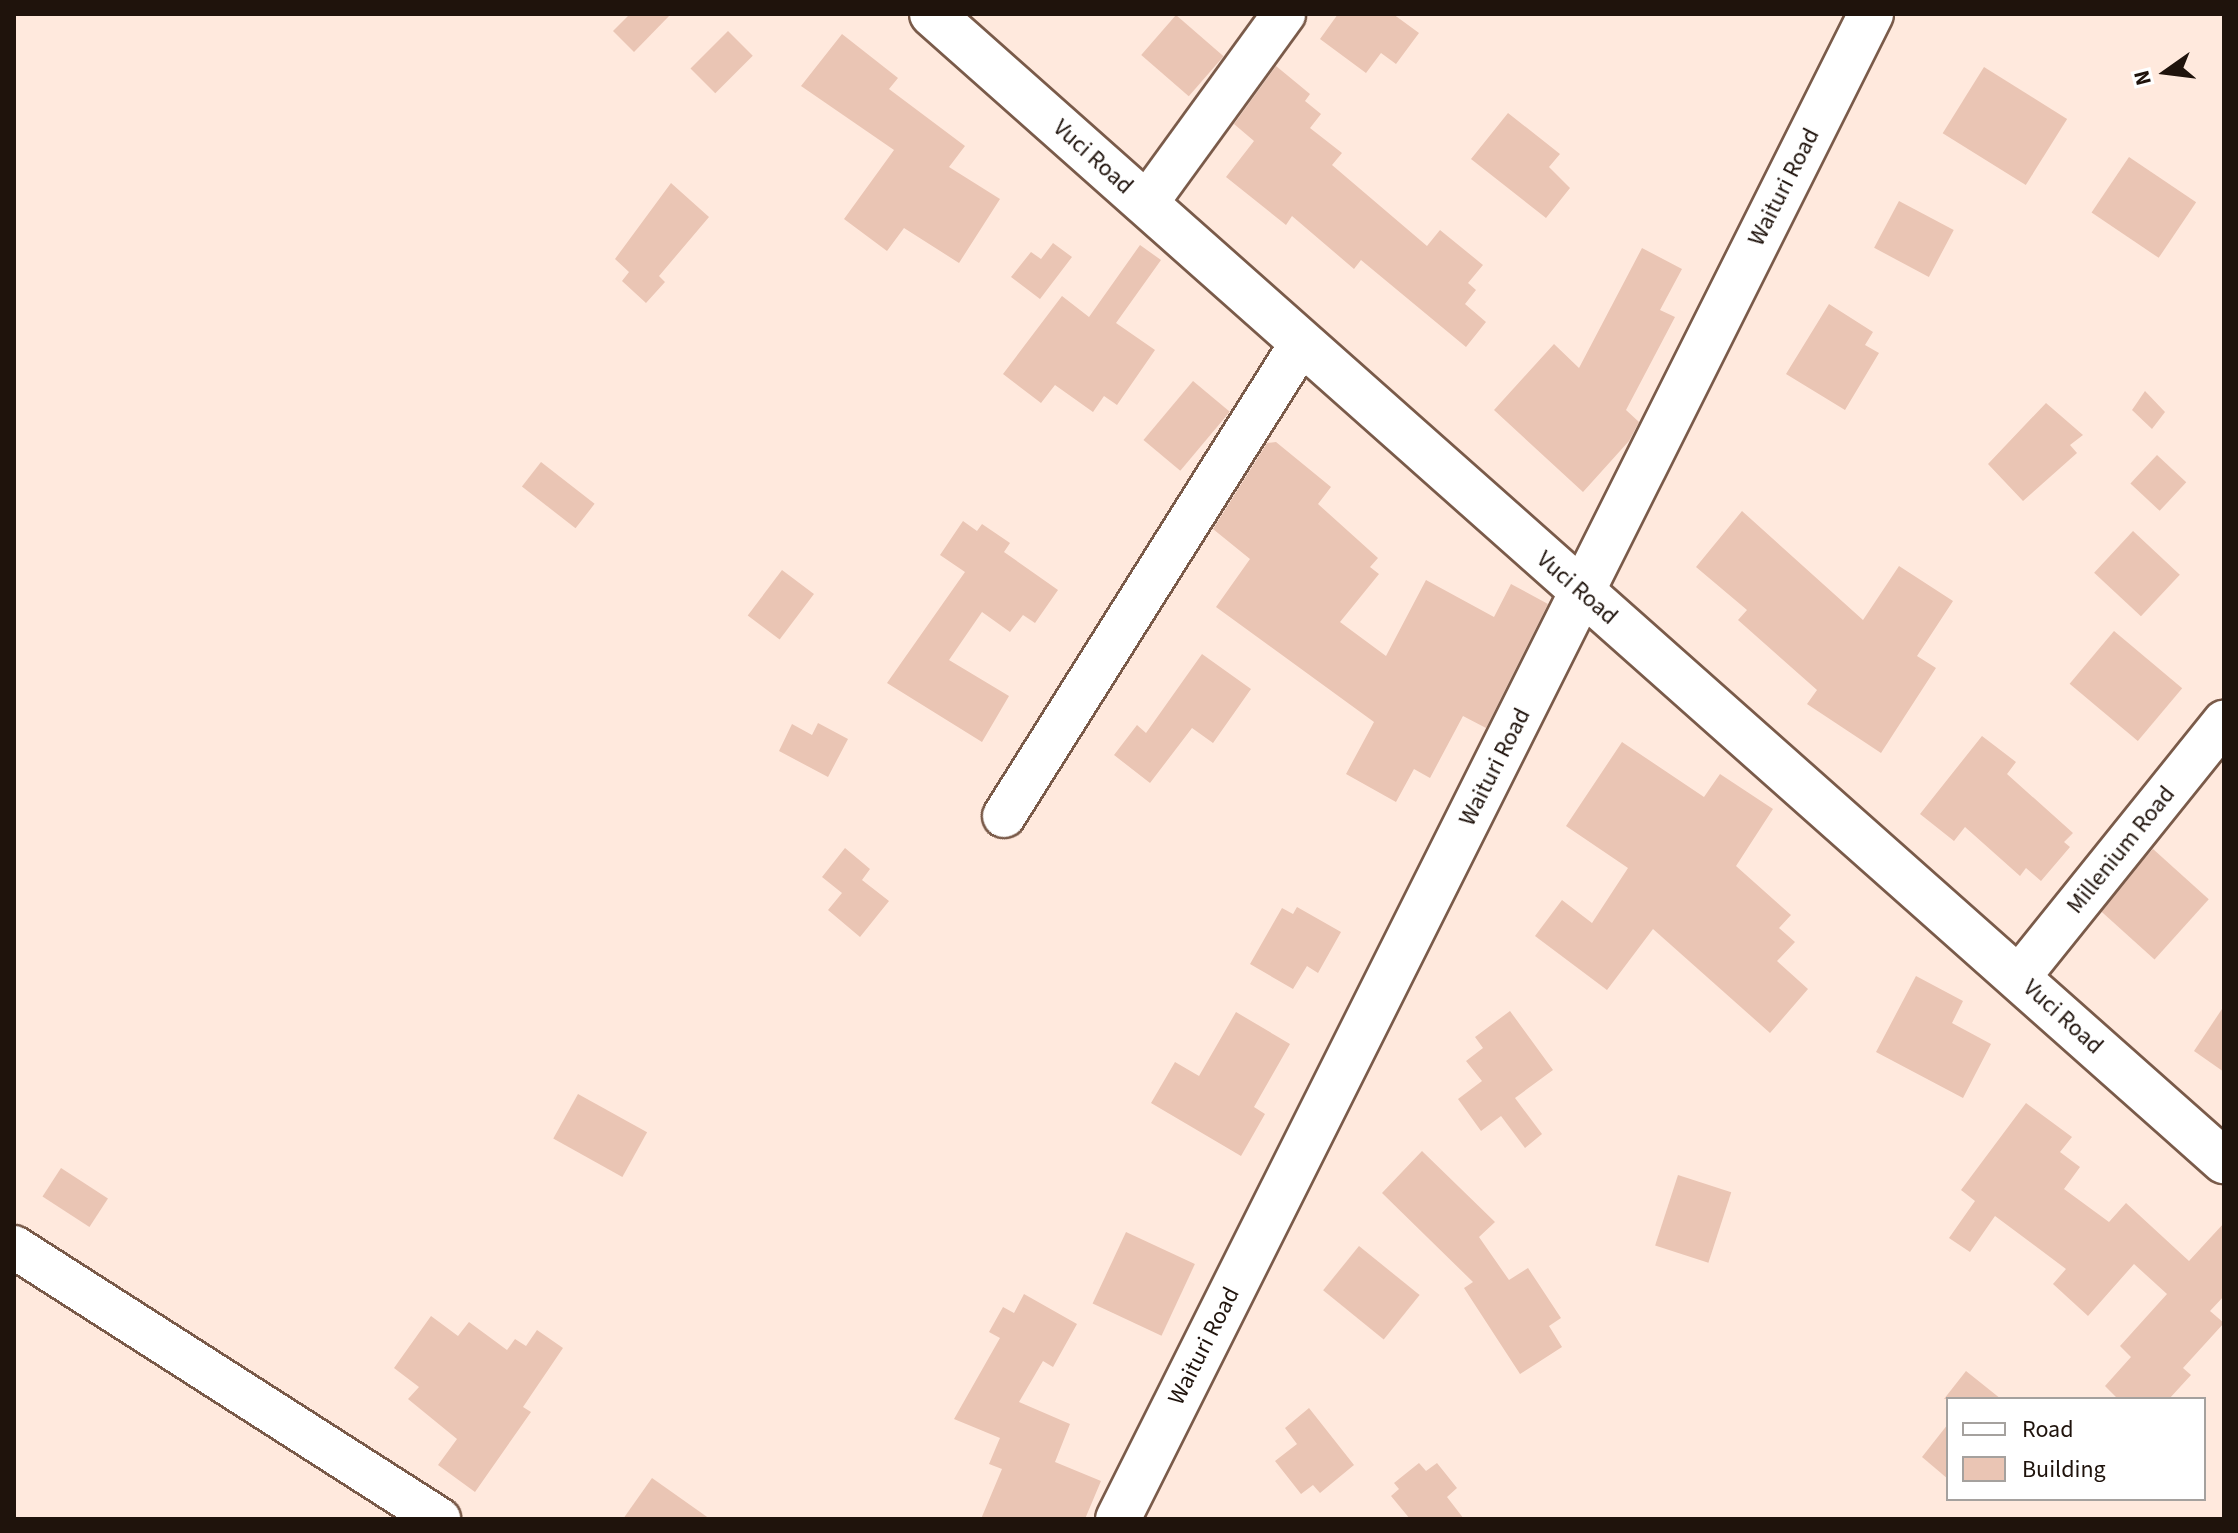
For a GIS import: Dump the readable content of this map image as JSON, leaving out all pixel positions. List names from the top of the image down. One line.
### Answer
{"streets":{"main road":["Vuci Road","Waituri Road"],"street":["Millenium Road"]},"crossings":[["Vuci Road","Waituri Road"],["Vuci Road","Millenium Road"]],"legend":["Road","Building"],"north":"left"}
